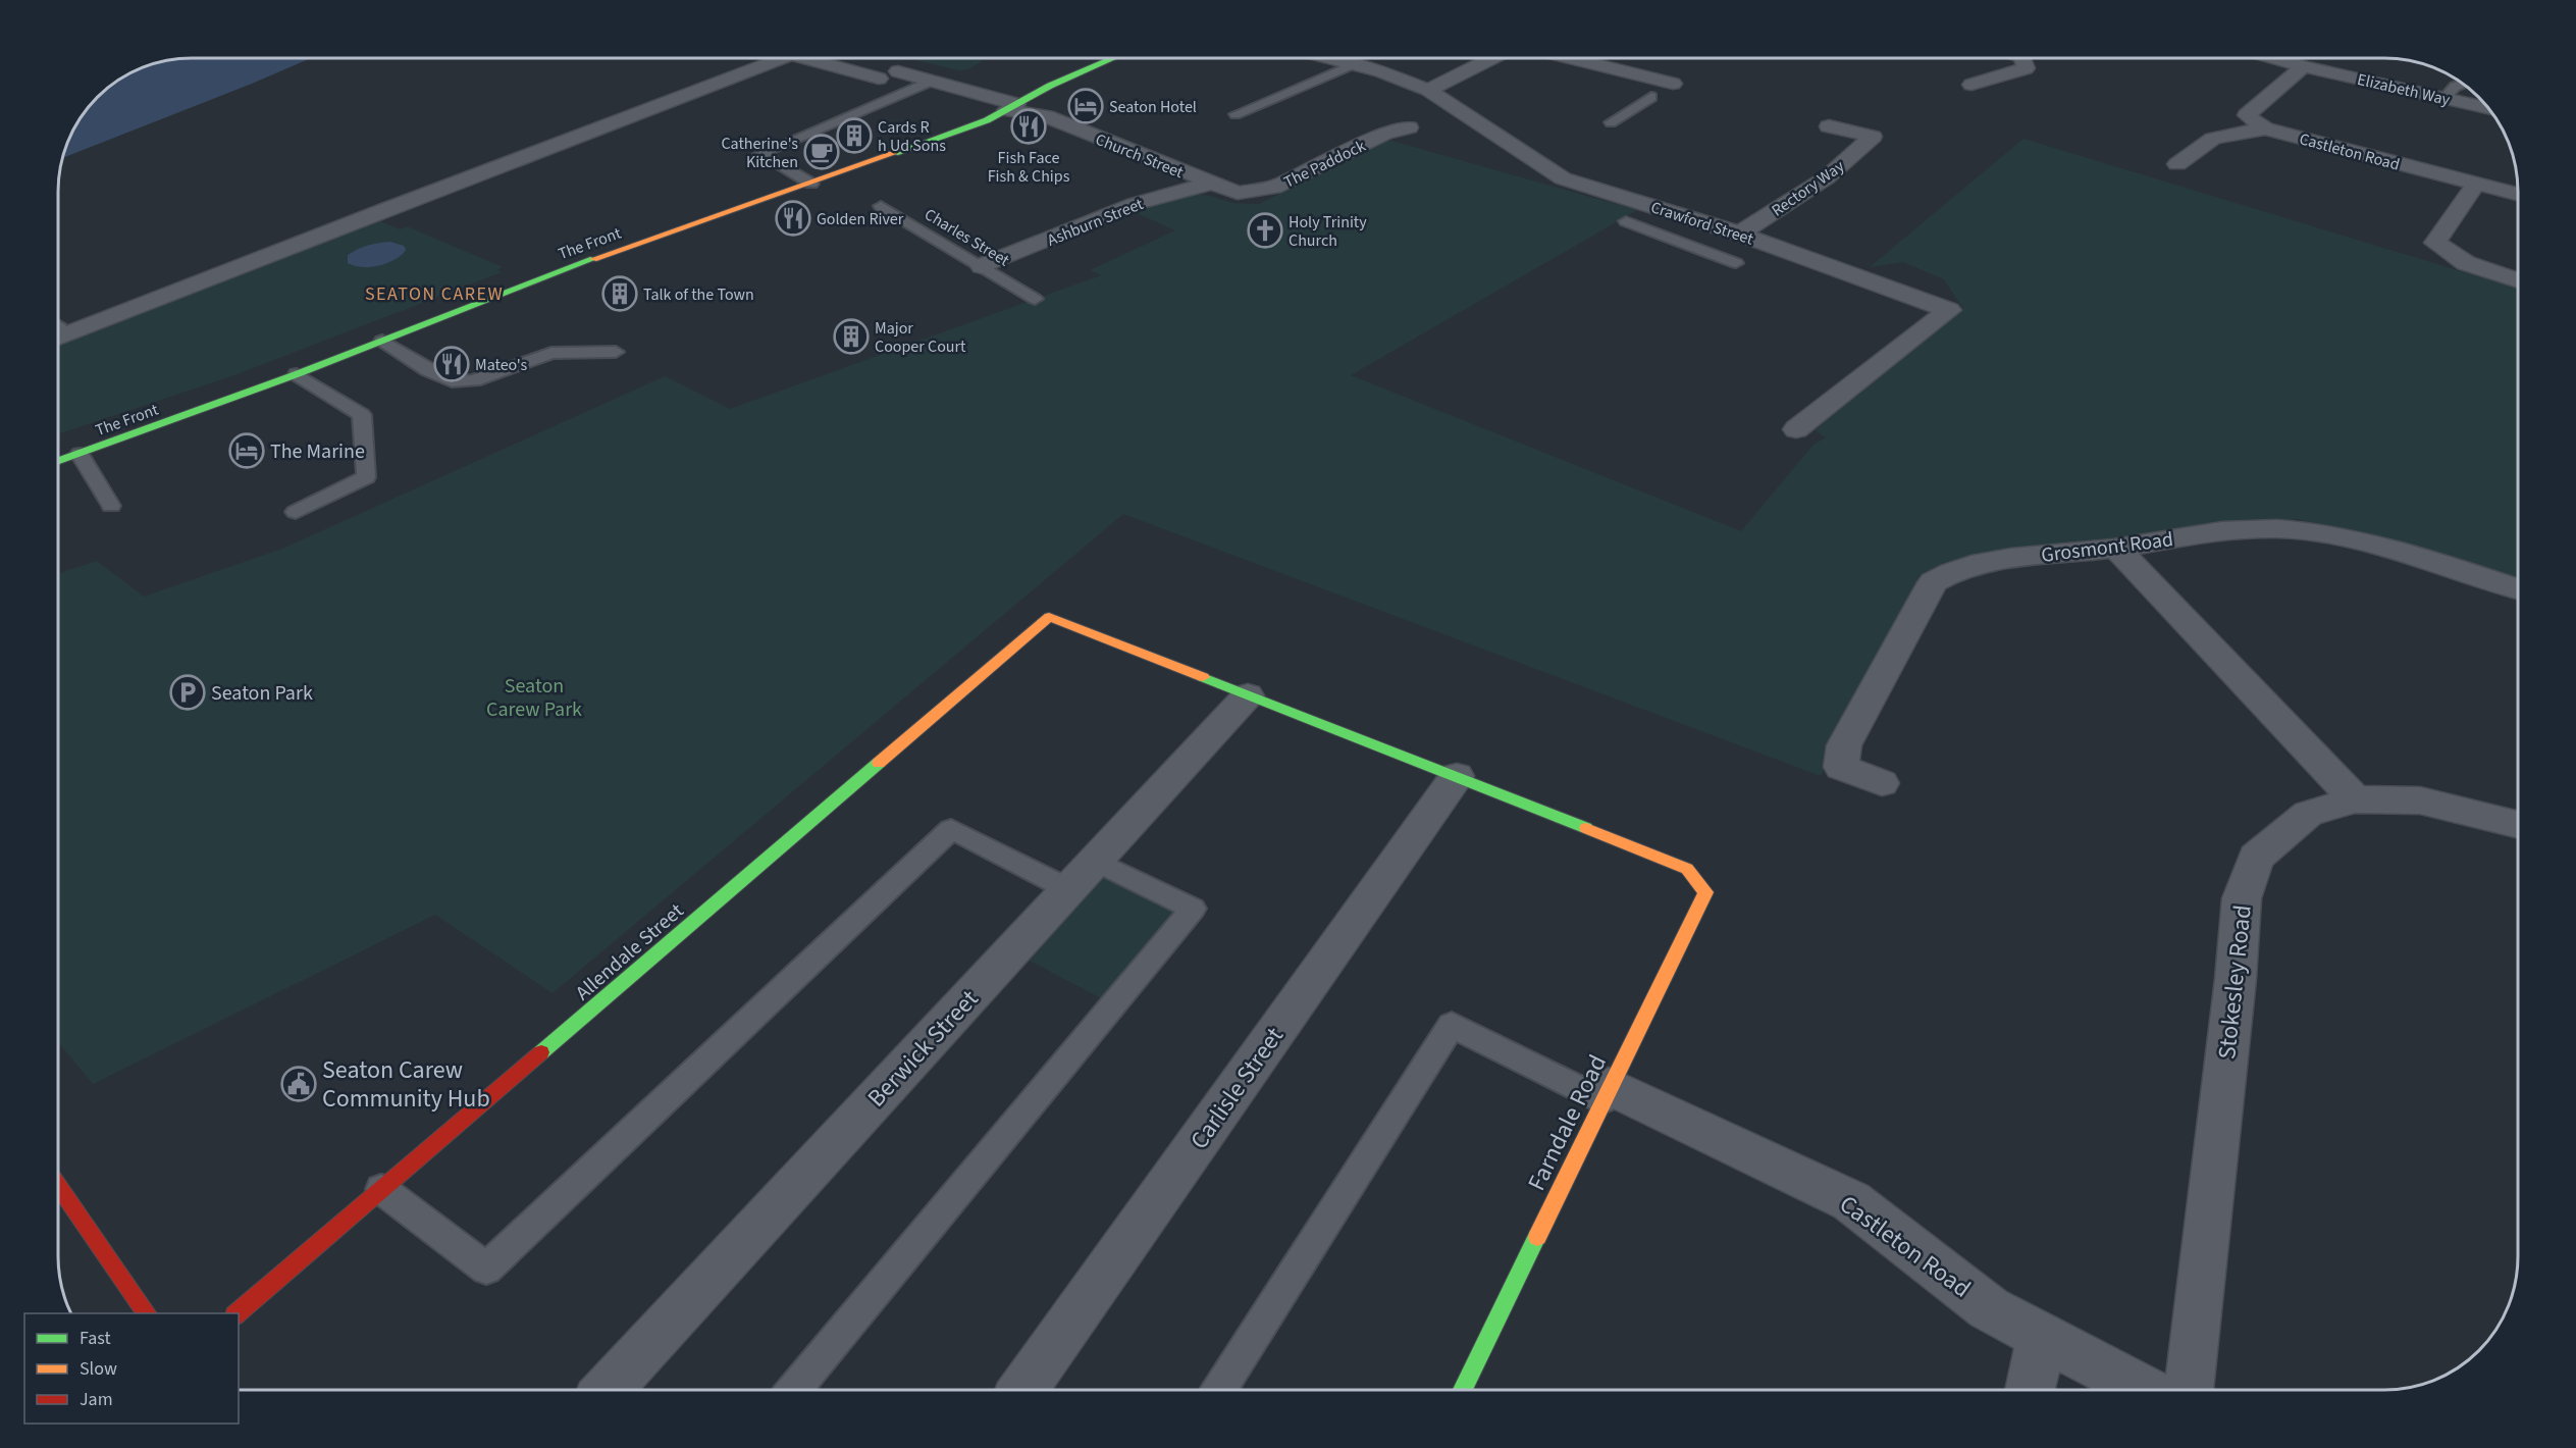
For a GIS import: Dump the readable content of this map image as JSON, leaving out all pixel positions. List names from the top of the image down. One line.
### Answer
{"streets":{"street":["Elizabeth Way","Castleton Road","Church Street","The Paddock","Rectory Way","Ashburn Street","Crawford Street","The Front","Grosmont Road","Allendale Street","Stokesley Road","Berwick Street","Carlisle Street","Farndale Road"],"lane":["Charles Street"]},"crossings":[["Castleton Road","Farndale Road"],["Church Street","The Paddock"],["Church Street","Ashburn Street"],["Church Street","The Front"],["Rectory Way","Crawford Street"],["Ashburn Street","Charles Street"],["Allendale Street","Berwick Street"],["Carlisle Street","Farndale Road"]],"districts":["SEATON CAREW"],"parks":["Seaton Carew Park"],"places":{"hotel":["Seaton Hotel","The Marine"],"restaurant":["Fish Face Fish & Chips","Golden River","Mateo's"],"building":["Cards R h Ud Sons","Talk of the Town","Major Cooper Court"],"cafe":["Catherine's Kitchen"],"church":["Holy Trinity Church"],"parking":["Seaton Park"],"public building":["Seaton Carew Community Hub"]},"legend":["Fast","Slow","Jam"]}
